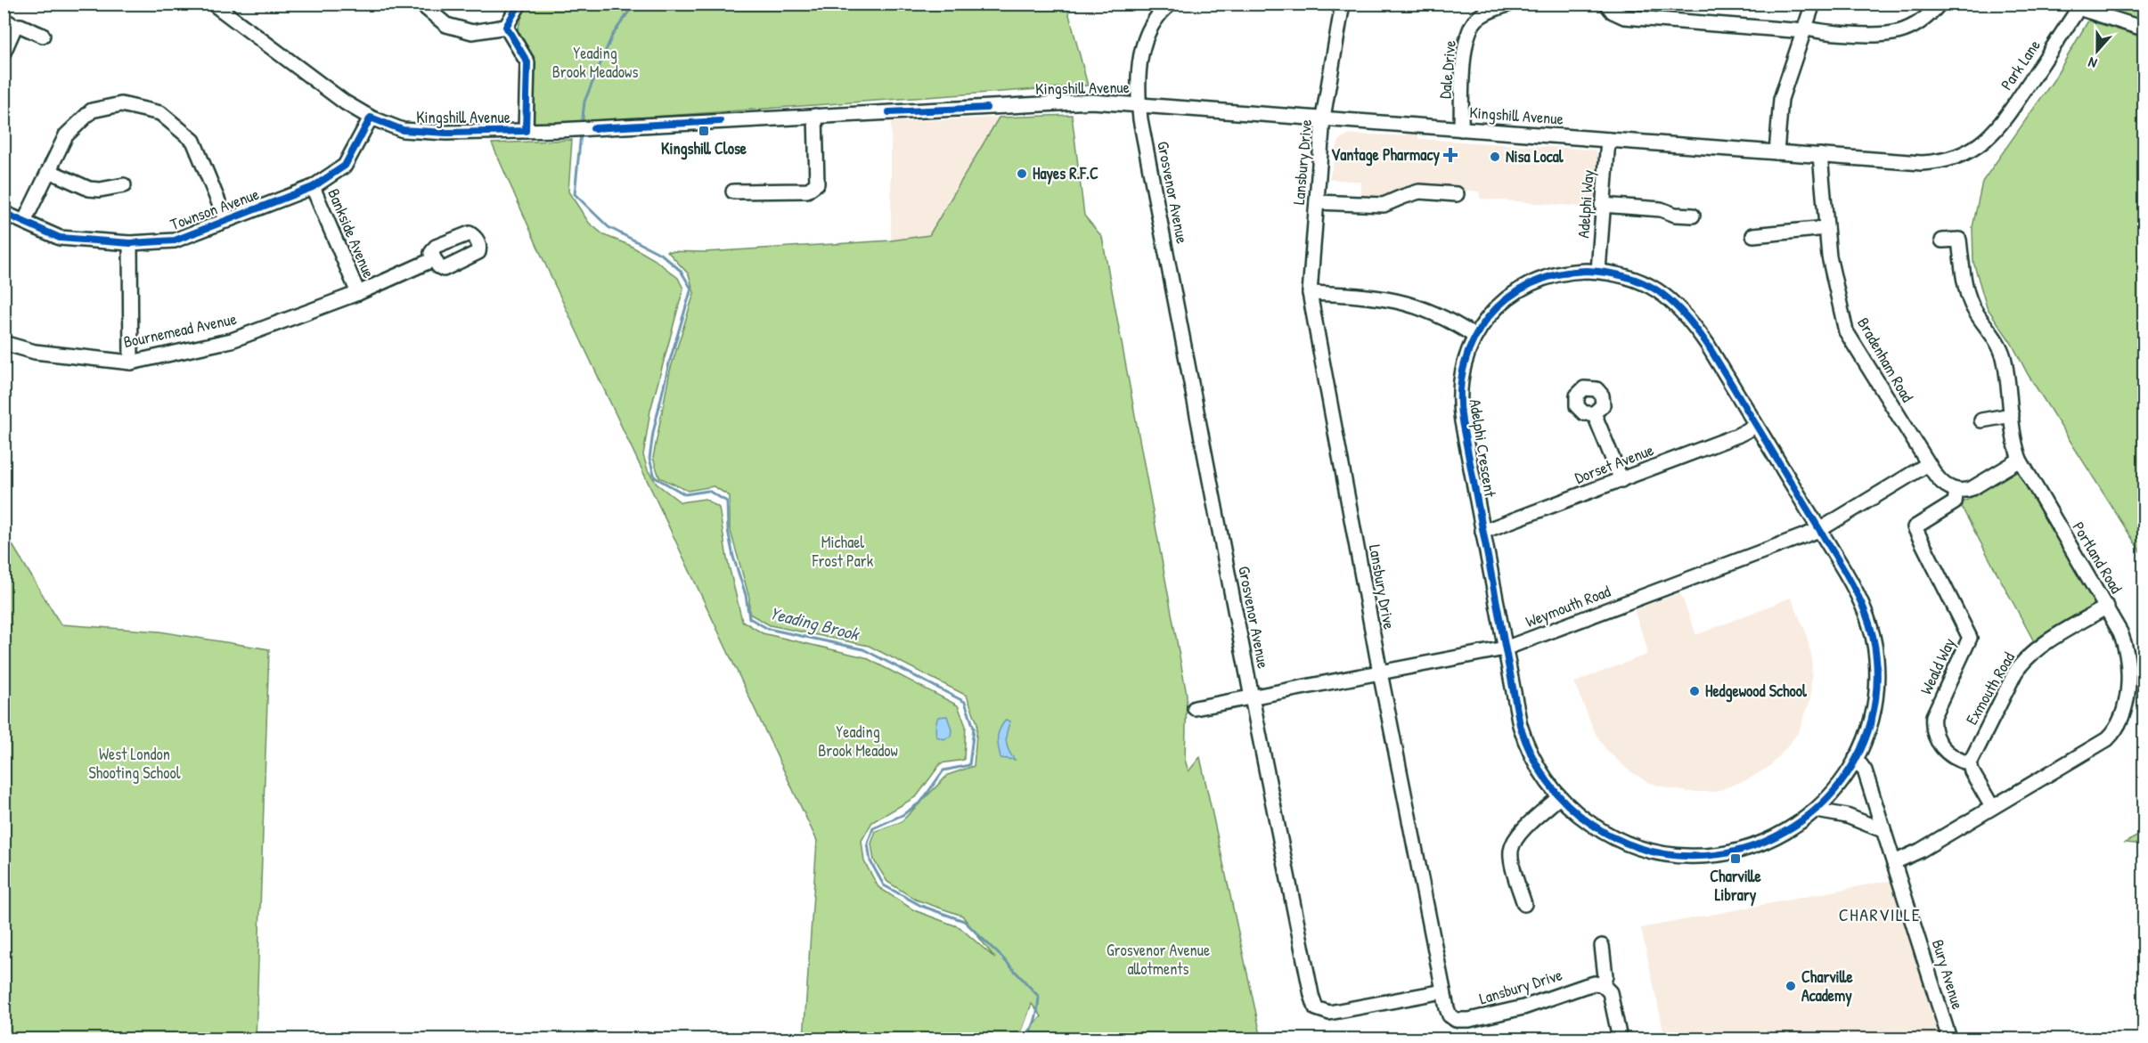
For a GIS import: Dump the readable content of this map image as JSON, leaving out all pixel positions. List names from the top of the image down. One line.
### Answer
{"streets":{"street":["Park Lane","Dale Drive","Kingshill Avenue","Lansbury Drive","Grosvenor Avenue","Adelphi Way","Townson Avenue","Bankside Avenue","Bournemead Avenue","Bradenham Road","Adelphi Crescent","Dorset Avenue","Portland Road","Weymouth Road","Weald Way","Exmouth Road","Bury Avenue"]},"crossings":[["Park Lane","Kingshill Avenue"],["Dale Drive","Kingshill Avenue"],["Kingshill Avenue","Lansbury Drive"],["Kingshill Avenue","Grosvenor Avenue"],["Kingshill Avenue","Adelphi Way"],["Kingshill Avenue","Townson Avenue"],["Kingshill Avenue","Bradenham Road"],["Lansbury Drive","Grosvenor Avenue"],["Lansbury Drive","Weymouth Road"],["Grosvenor Avenue","Weymouth Road"],["Adelphi Way","Adelphi Crescent"],["Townson Avenue","Bankside Avenue"],["Bankside Avenue","Bournemead Avenue"],["Bradenham Road","Weymouth Road"],["Bradenham Road","Weald Way"],["Adelphi Crescent","Dorset Avenue"],["Adelphi Crescent","Weymouth Road"],["Adelphi Crescent","Bury Avenue"],["Portland Road","Exmouth Road"],["Portland Road","Bury Avenue"],["Weald Way","Exmouth Road"]],"districts":["CHARVILLE"],"water":["Yeading Brook"],"parks":["Yeading Brook Meadows","Michael Frost Park","Yeading Brook Meadow","West London Shooting School","Grosvenor Avenue allotments"],"places":{"transit":["Kingshill Close","Charville Library"],"health":["Vantage Pharmacy"],"other":["Nisa Local","Hayes R.F.C","Hedgewood School","Charville Academy"]},"north":"bottom"}
